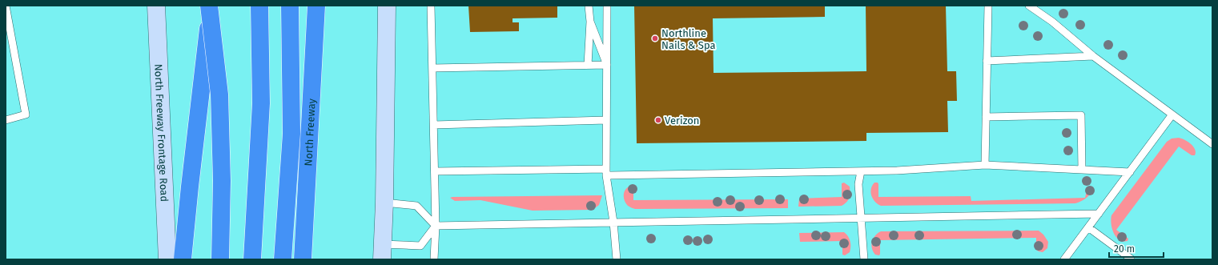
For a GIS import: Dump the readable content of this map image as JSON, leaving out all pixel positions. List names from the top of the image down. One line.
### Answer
{"streets":{"highway":["North Freeway"],"main road":["North Freeway Frontage Road"]},"places":["Northline Nails & Spa","Verizon"],"scale_bar":"20 m"}
